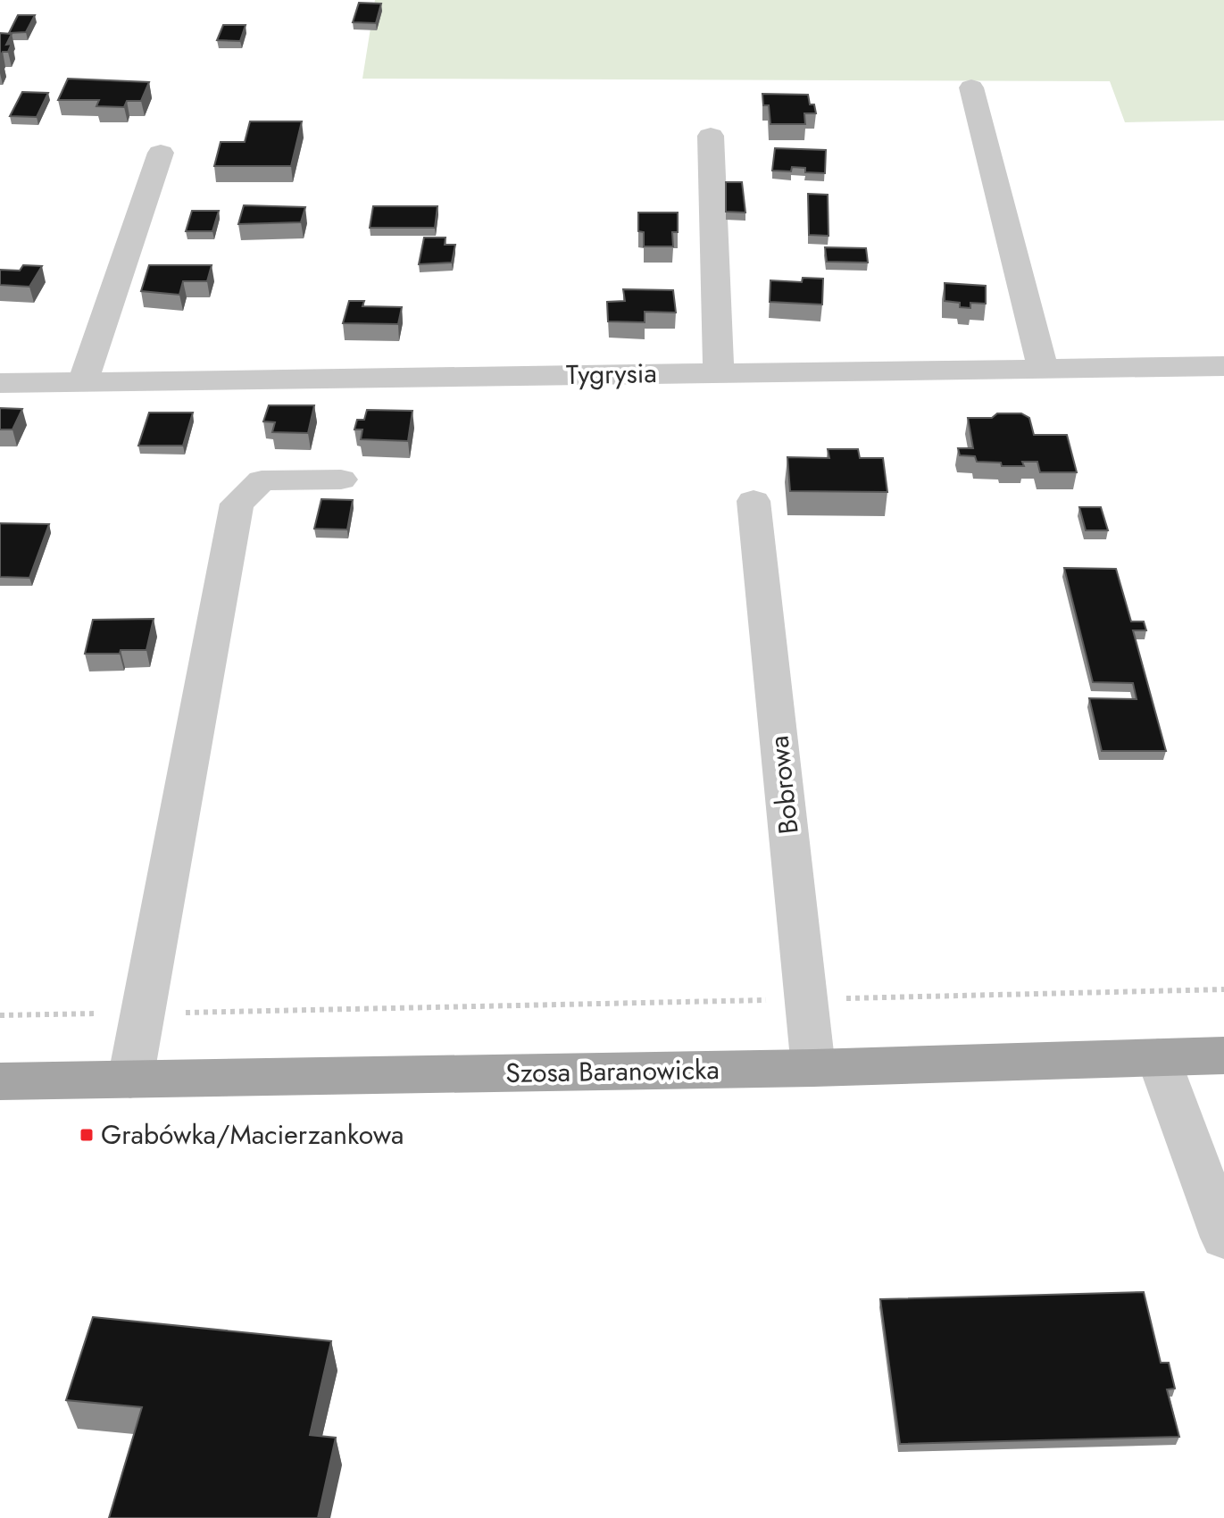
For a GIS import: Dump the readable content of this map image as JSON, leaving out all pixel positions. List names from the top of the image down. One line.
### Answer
{"streets":{"main road":["Szosa Baranowicka"],"street":["Tygrysia","Bobrowa"]},"crossings":[["Bobrowa","Szosa Baranowicka"]],"places":{"transit":["Grabówka/Macierzankowa"]}}
